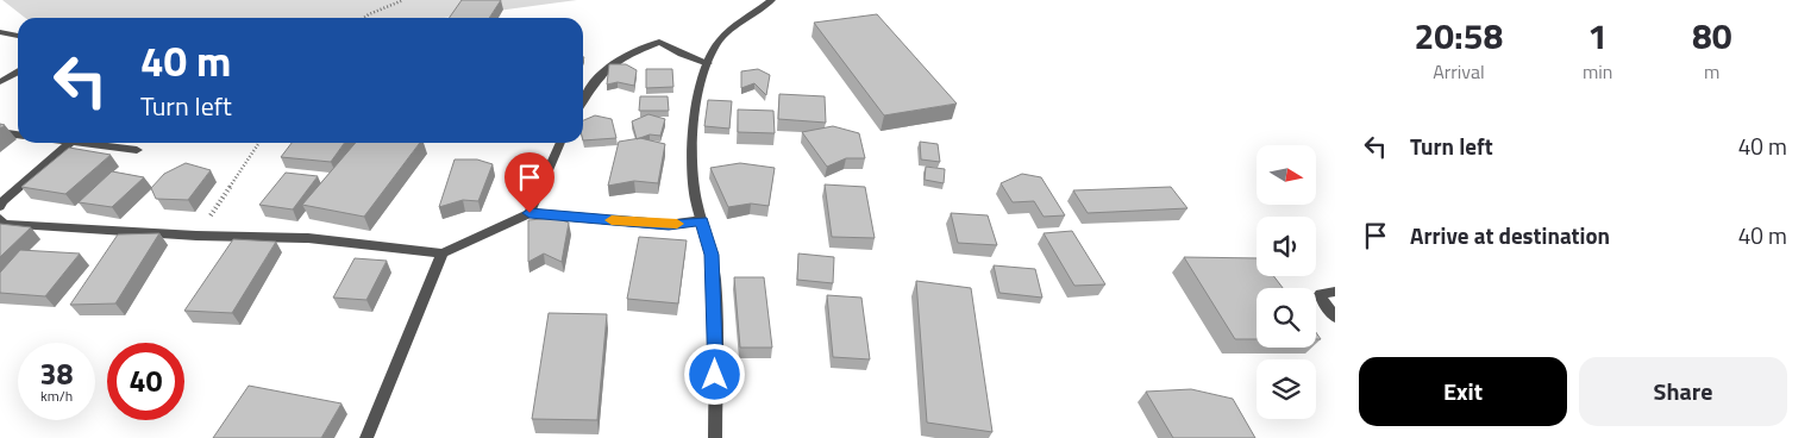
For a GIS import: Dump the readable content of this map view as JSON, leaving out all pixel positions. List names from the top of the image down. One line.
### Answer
{"north":"right","page":{"eta":["20:58","Arrival","1","min","80","m"],"turn":["40 m","Turn left"],"list":[{"name":"Turn left","value":"40 m"},{"name":"Arrive at destination","value":"40 m"}],"speed":"38 km/h","limit":"40","buttons":["Exit","Share"]}}
